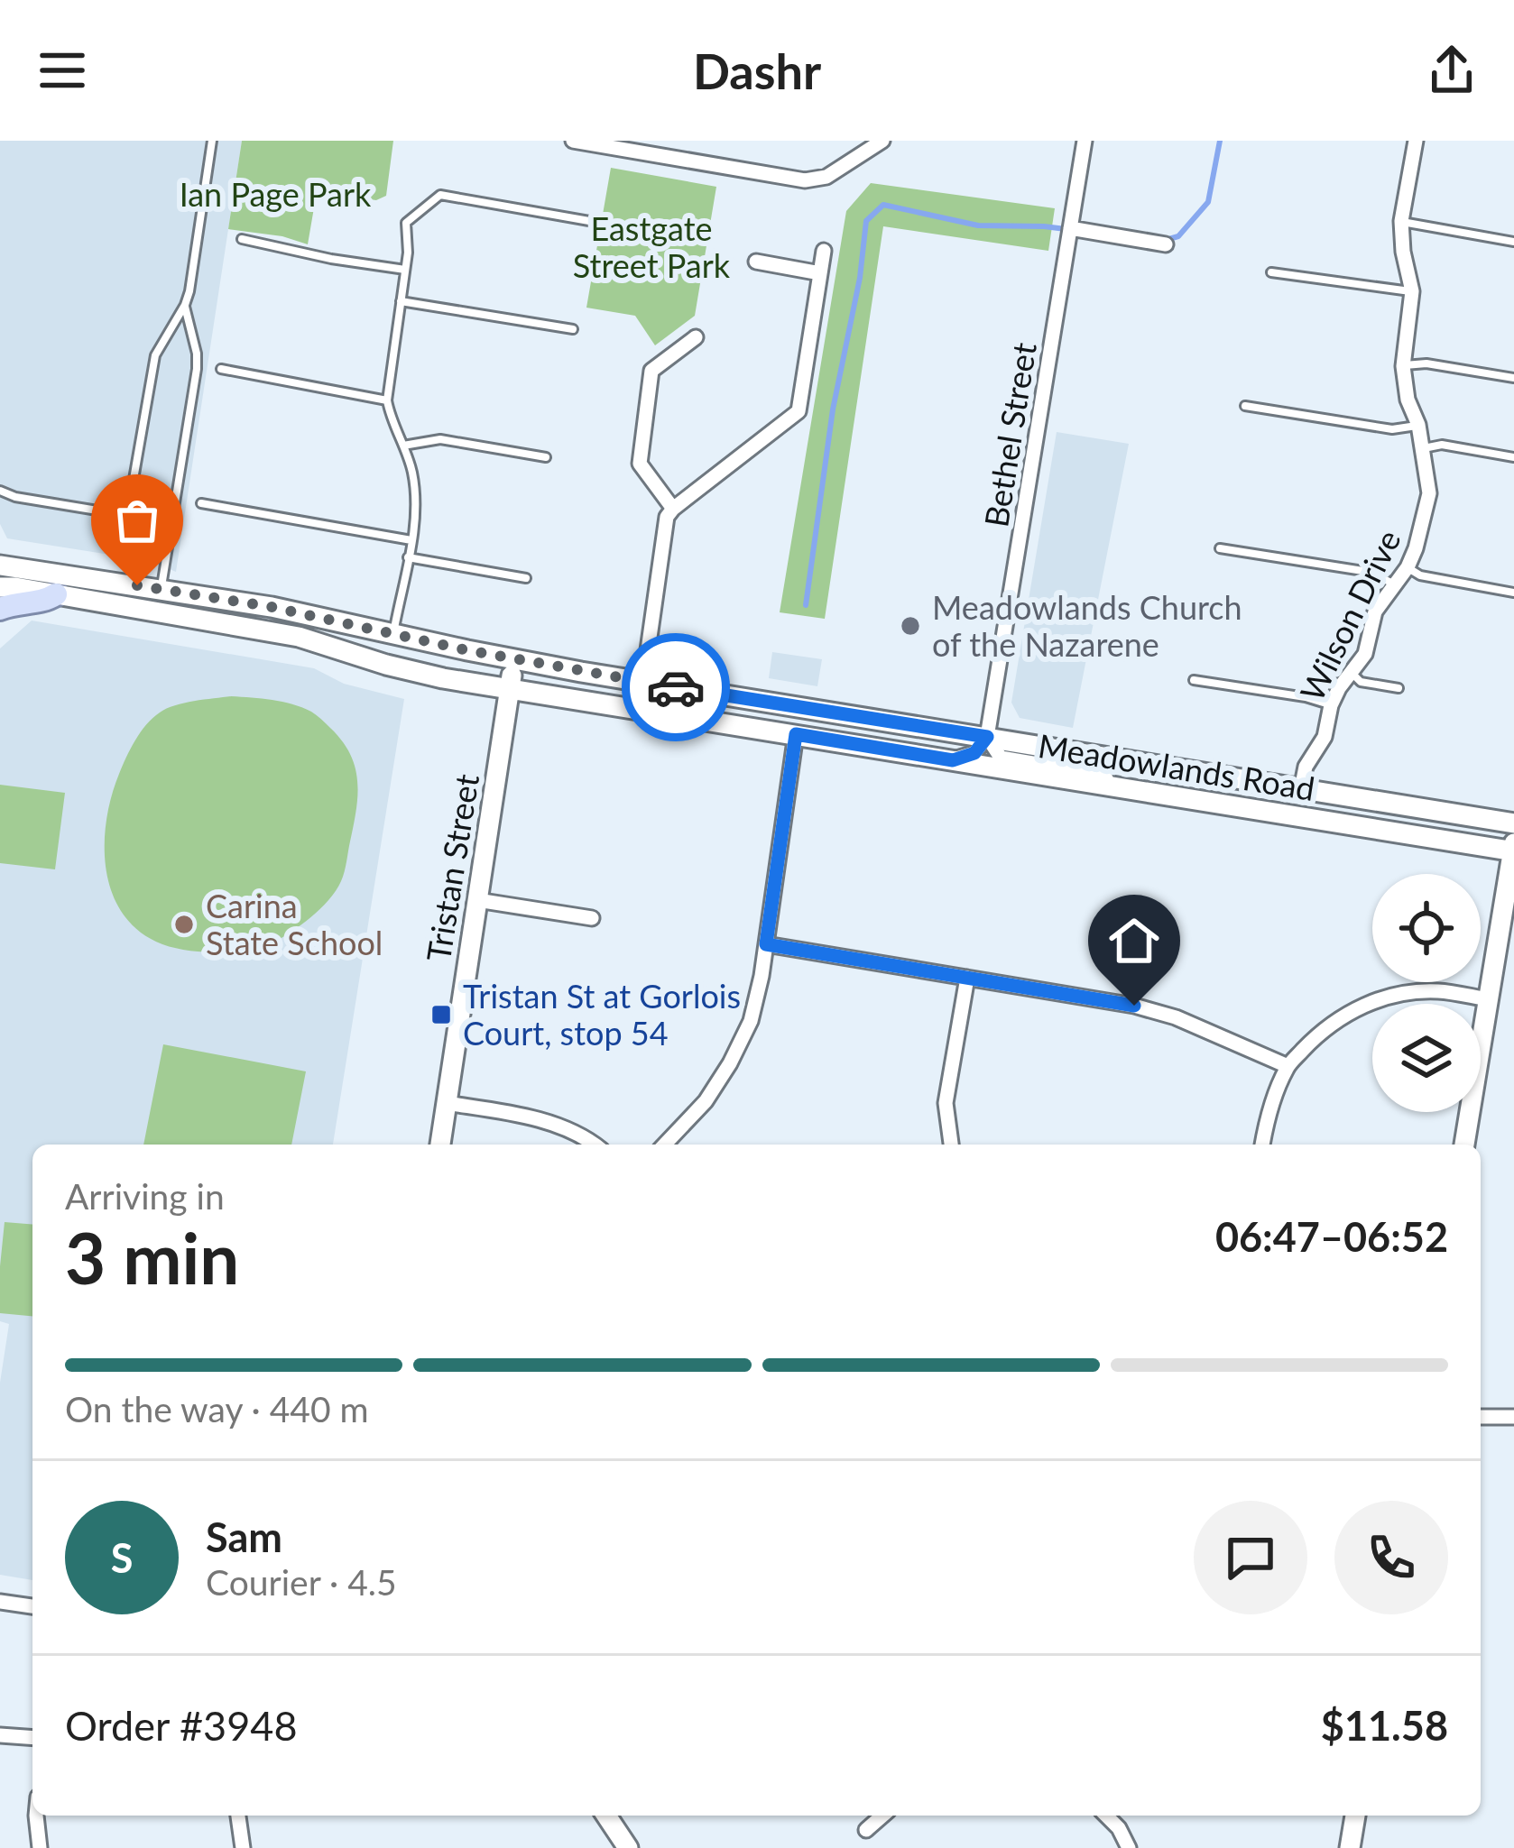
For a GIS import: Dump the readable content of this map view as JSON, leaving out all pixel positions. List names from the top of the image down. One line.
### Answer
{"streets":{"main road":["Meadowlands Road","Tristan Street"],"street":["Bethel Street","Wilson Drive"]},"crossings":[["Bethel Street","Meadowlands Road"],["Wilson Drive","Meadowlands Road"],["Meadowlands Road","Tristan Street"]],"parks":["Ian Page Park","Eastgate Street Park"],"places":{"other":["Meadowlands Church of the Nazarene","Carina State School"],"transit":["Tristan St at Gorlois Court, stop 54"]},"page":{"header":"Dashr","heading":["3 min","Arriving in","06:47–06:52"],"panel":["Sam","Courier · 4.5","Order #3948","$11.58"],"bar":"On the way · 440 m","round":"S"}}
